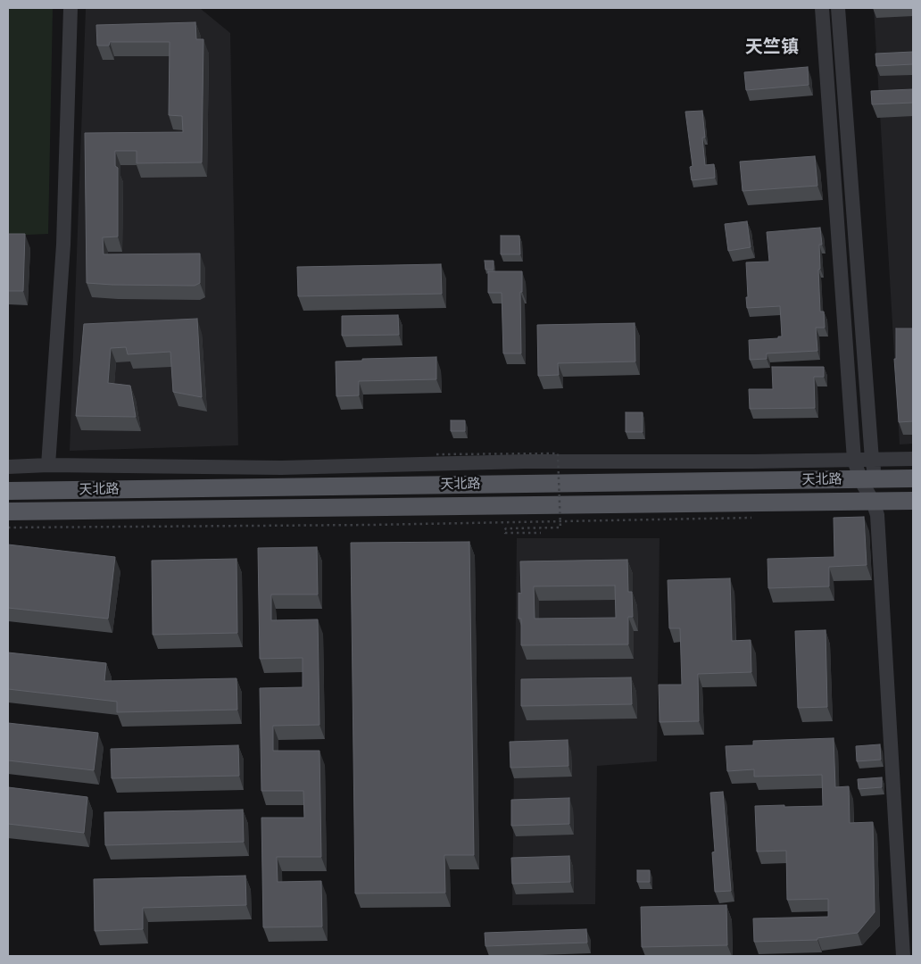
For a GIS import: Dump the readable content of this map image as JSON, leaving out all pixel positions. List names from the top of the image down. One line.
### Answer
{"streets":{"main road":["天北路"]},"districts":["天竺镇"]}
